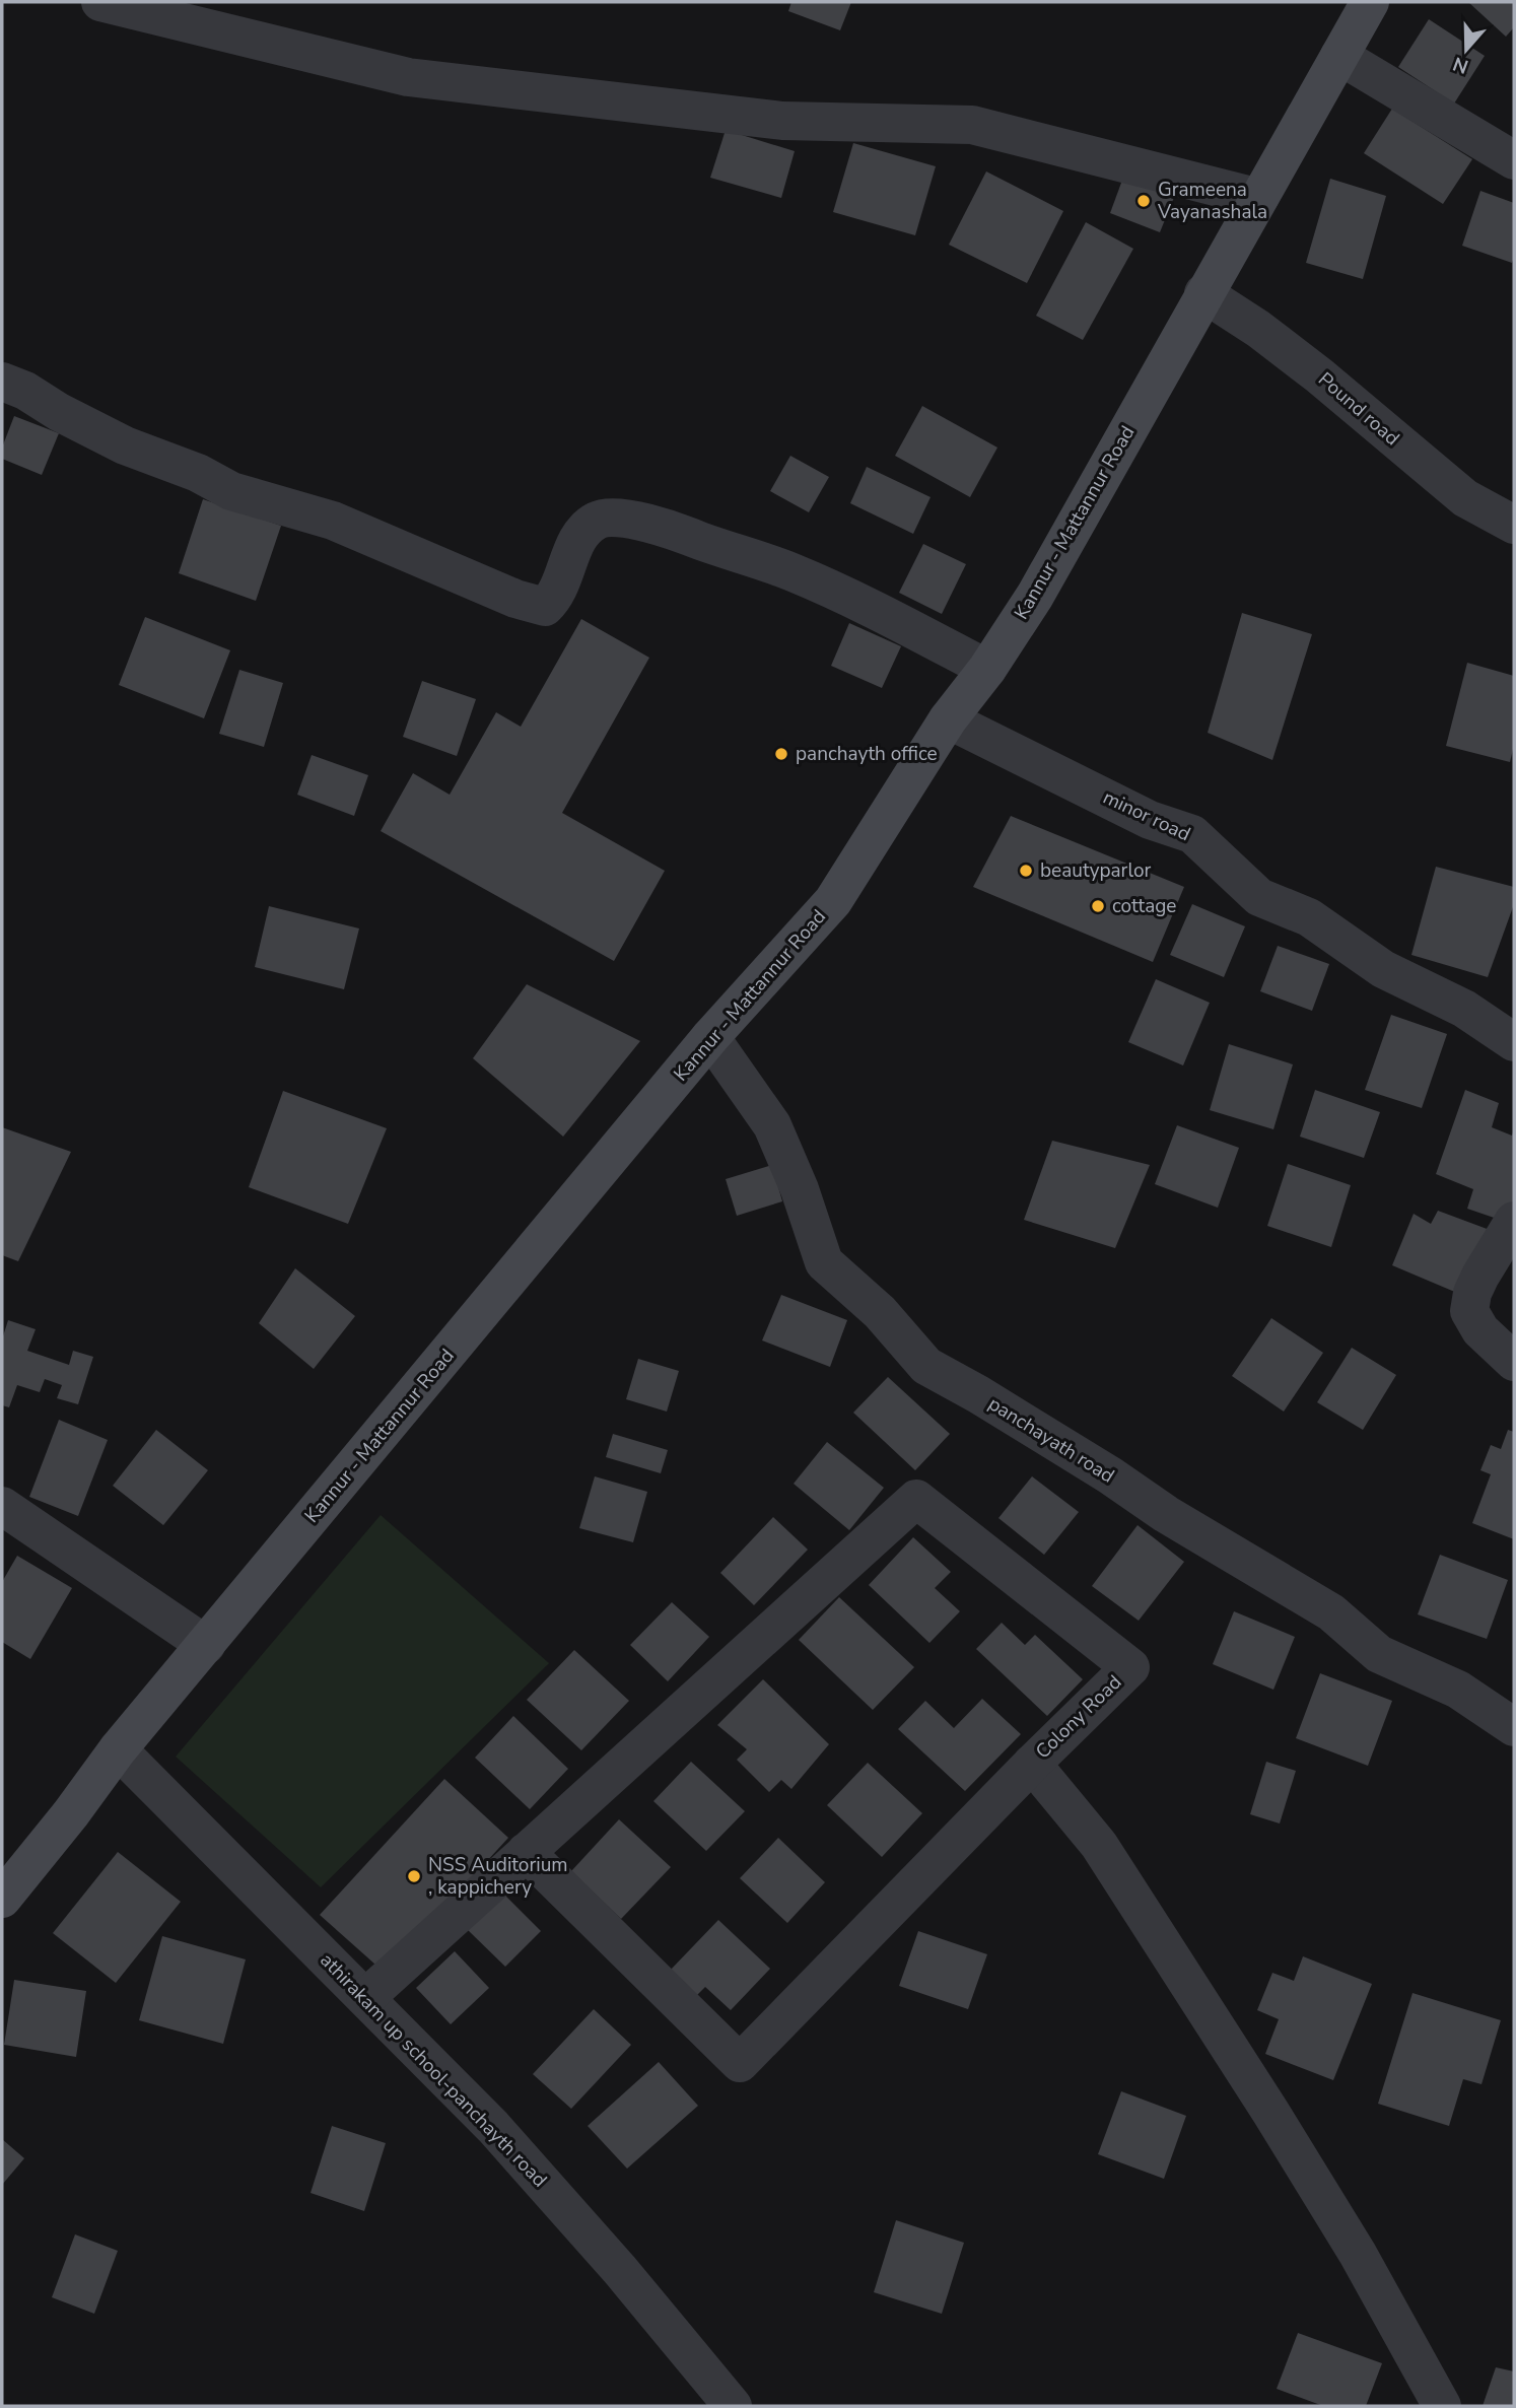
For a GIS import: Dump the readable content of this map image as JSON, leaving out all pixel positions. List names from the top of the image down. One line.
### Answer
{"streets":{"main road":["Kannur - Mattannur Road"],"street":["Pound road","minor road","panchayath road","Colony Road","athirakam up school-panchayth road"]},"crossings":[["Pound road","Kannur - Mattannur Road"],["Kannur - Mattannur Road","minor road"],["Kannur - Mattannur Road","panchayath road"],["Kannur - Mattannur Road","athirakam up school-panchayth road"],["Colony Road","athirakam up school-panchayth road"]],"places":["Grameena Vayanashala","panchayth office","beautyparlor","cottage","NSS Auditorium , kappichery"],"north":"bottom"}
